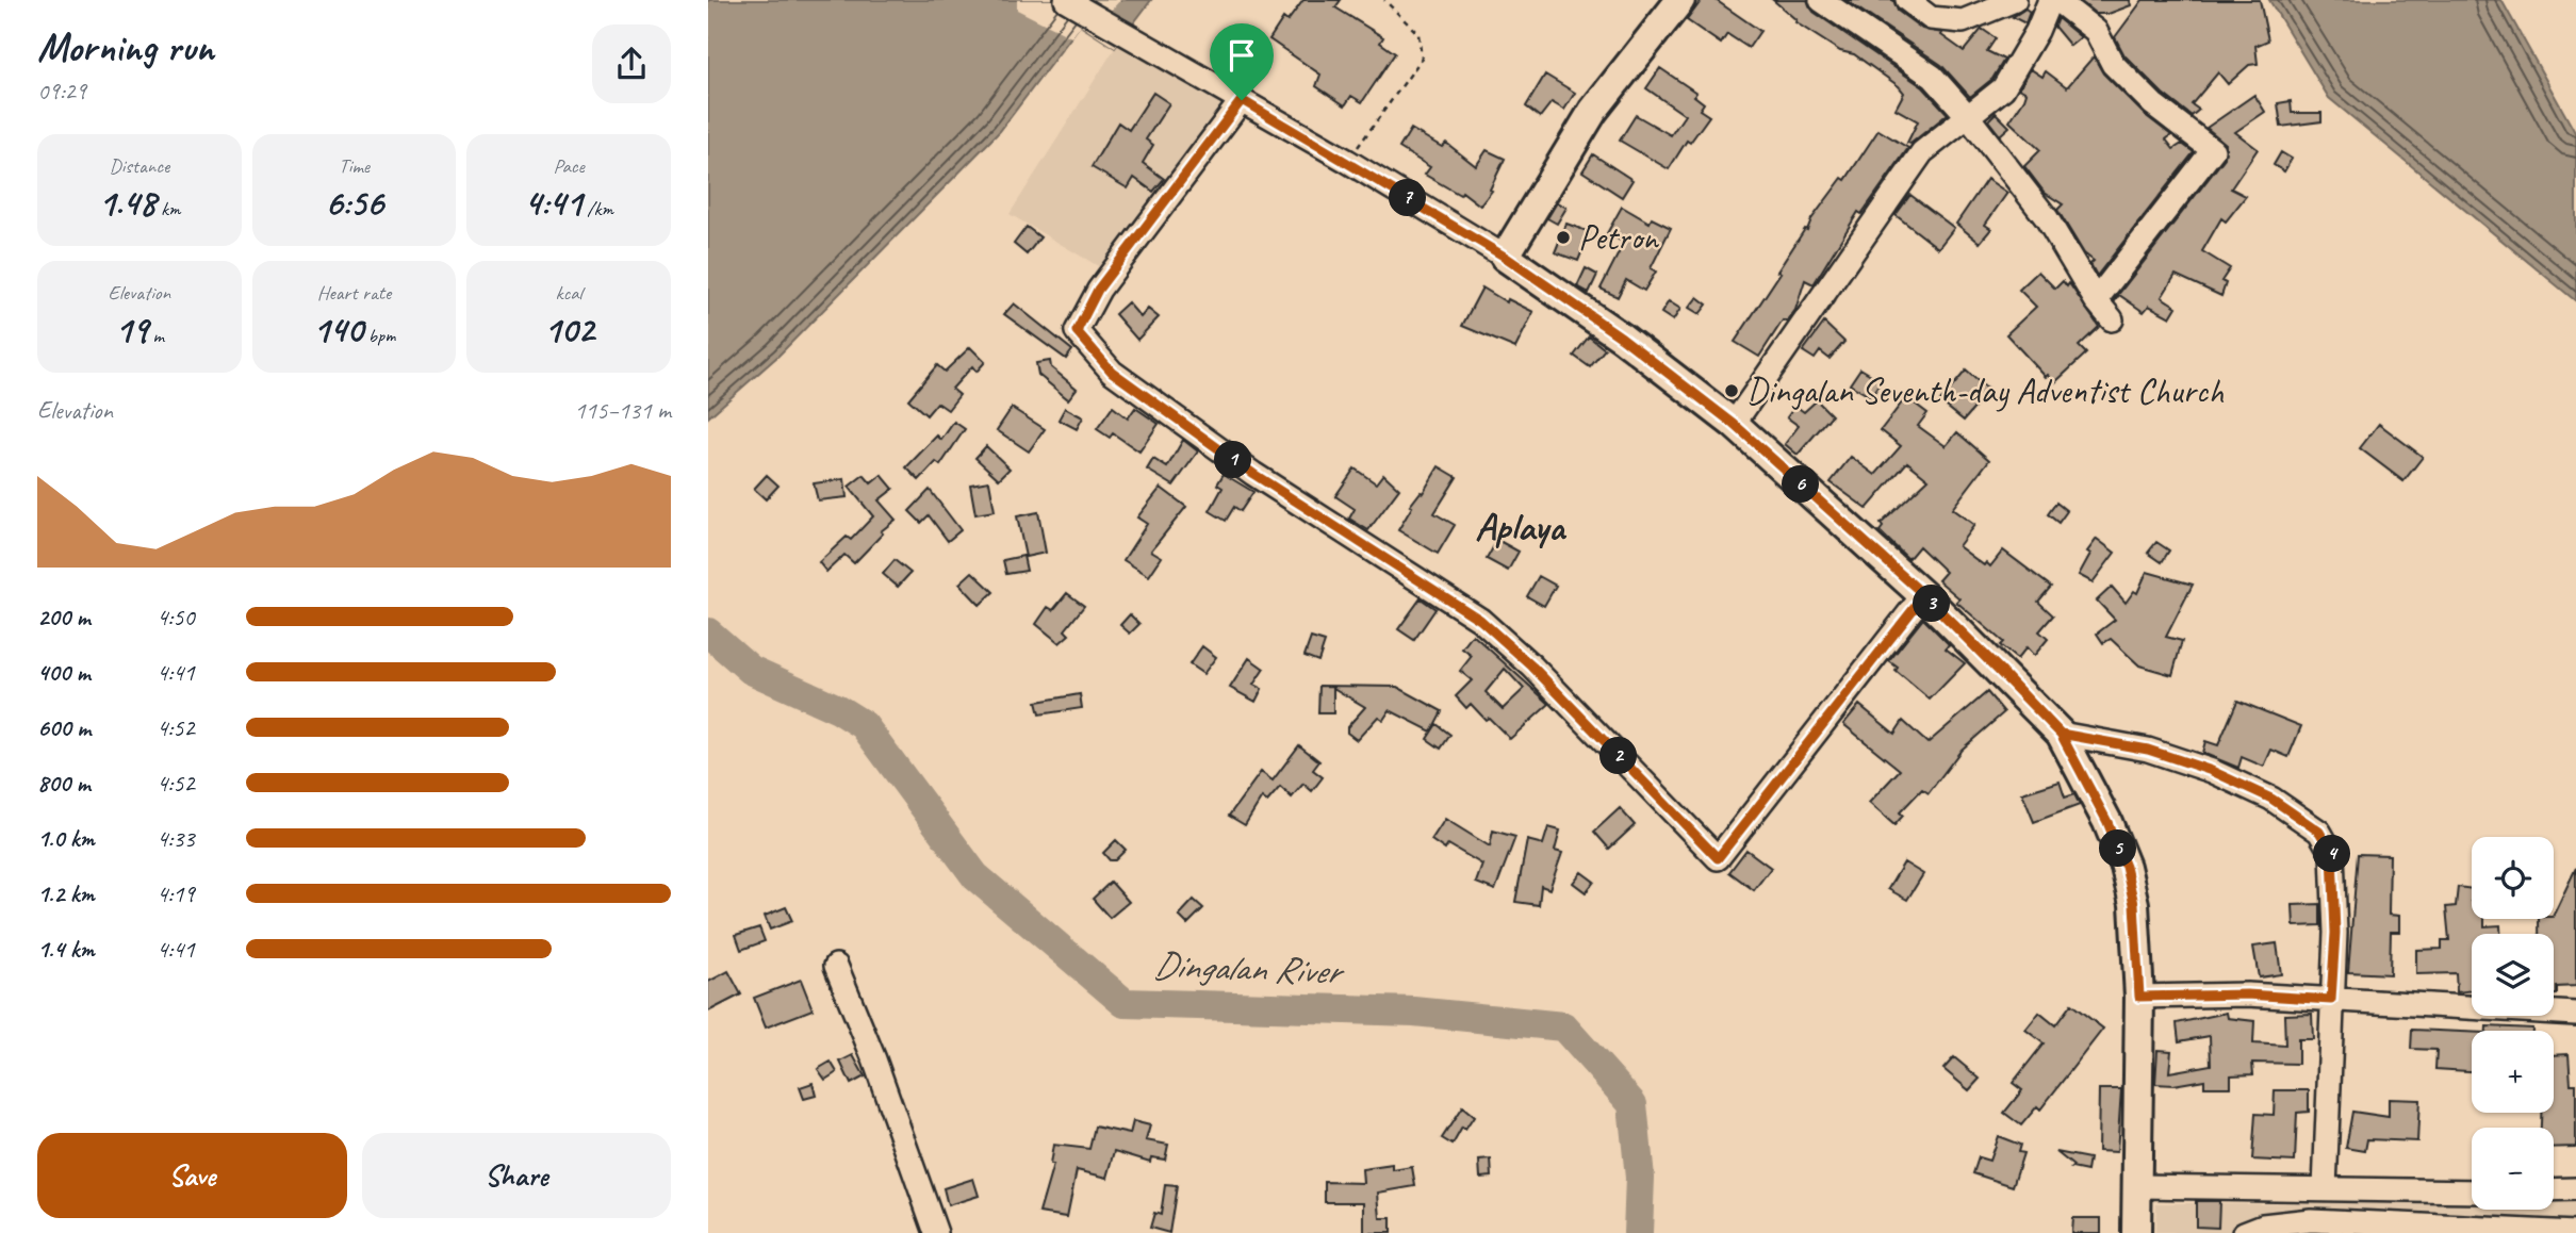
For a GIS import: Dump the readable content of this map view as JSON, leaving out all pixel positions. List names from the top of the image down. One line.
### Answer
{"districts":["Aplaya"],"water":["Dingalan River"],"places":["Petron","Dingalan Seventh-day Adventist Church"],"page":{"heading":["Morning run","09:29"],"stats":[["Distance","1.48 km"],["Time","6:56"],["Pace","4:41 /km"],["Elevation","19 m"],["Heart rate","140 bpm"],["kcal","102"]],"pins":["7","1","6","3","2","5","4"],"chart":["Elevation","115–131 m"],"list":[{"name":"200 m","note":"4:50"},{"name":"400 m","note":"4:41"},{"name":"600 m","note":"4:52"},{"name":"800 m","note":"4:52"},{"name":"1.0 km","note":"4:33"},{"name":"1.2 km","note":"4:19"},{"name":"1.4 km","note":"4:41"}],"map_buttons":["+","−"],"buttons":["Save","Share"]}}
